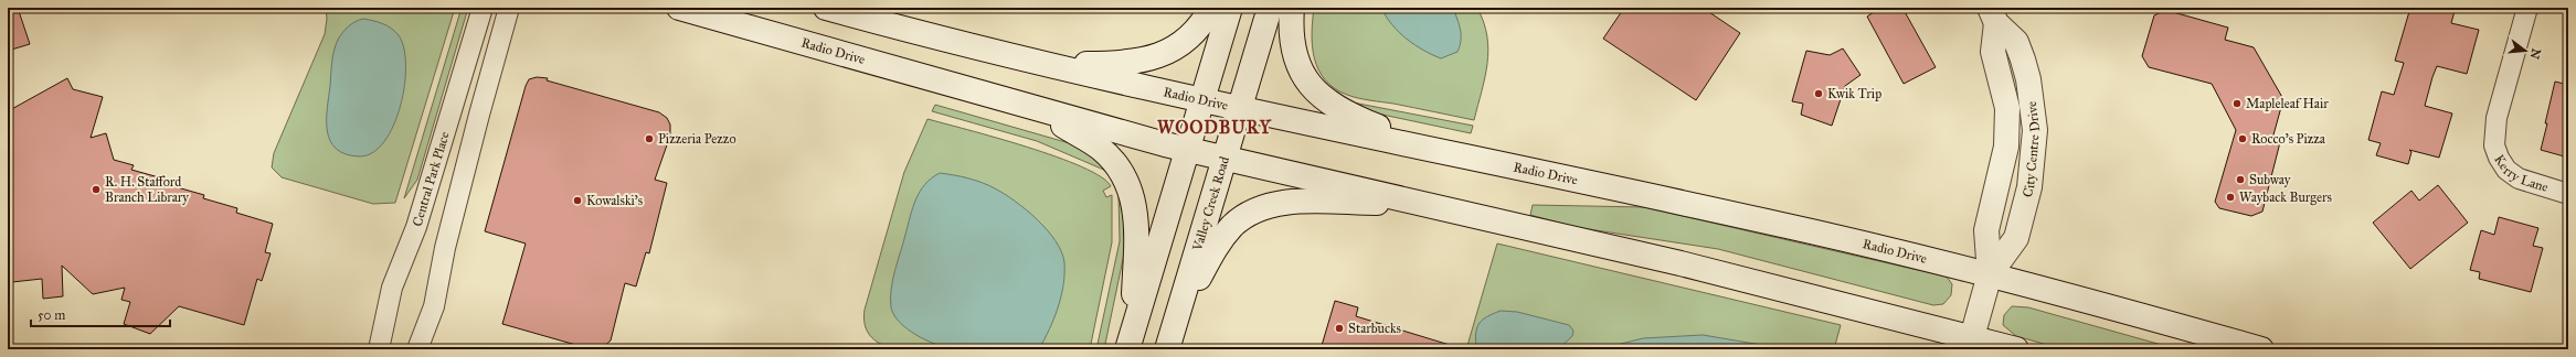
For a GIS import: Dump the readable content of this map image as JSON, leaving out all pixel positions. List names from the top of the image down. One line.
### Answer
{"streets":{"main road":["Radio Drive","City Centre Drive","Valley Creek Road"],"street":["Kerry Lane","Central Park Place"]},"crossings":[["Radio Drive","City Centre Drive"],["Radio Drive","Valley Creek Road"]],"districts":["WOODBURY"],"places":["Kwik Trip","Mapleleaf Hair","Pizzeria Pezzo","Rocco's Pizza","Subway","R. H. Stafford Branch Library","Wayback Burgers","Kowalski's","Starbucks"],"scale_bar":"50 m","north":"right"}
